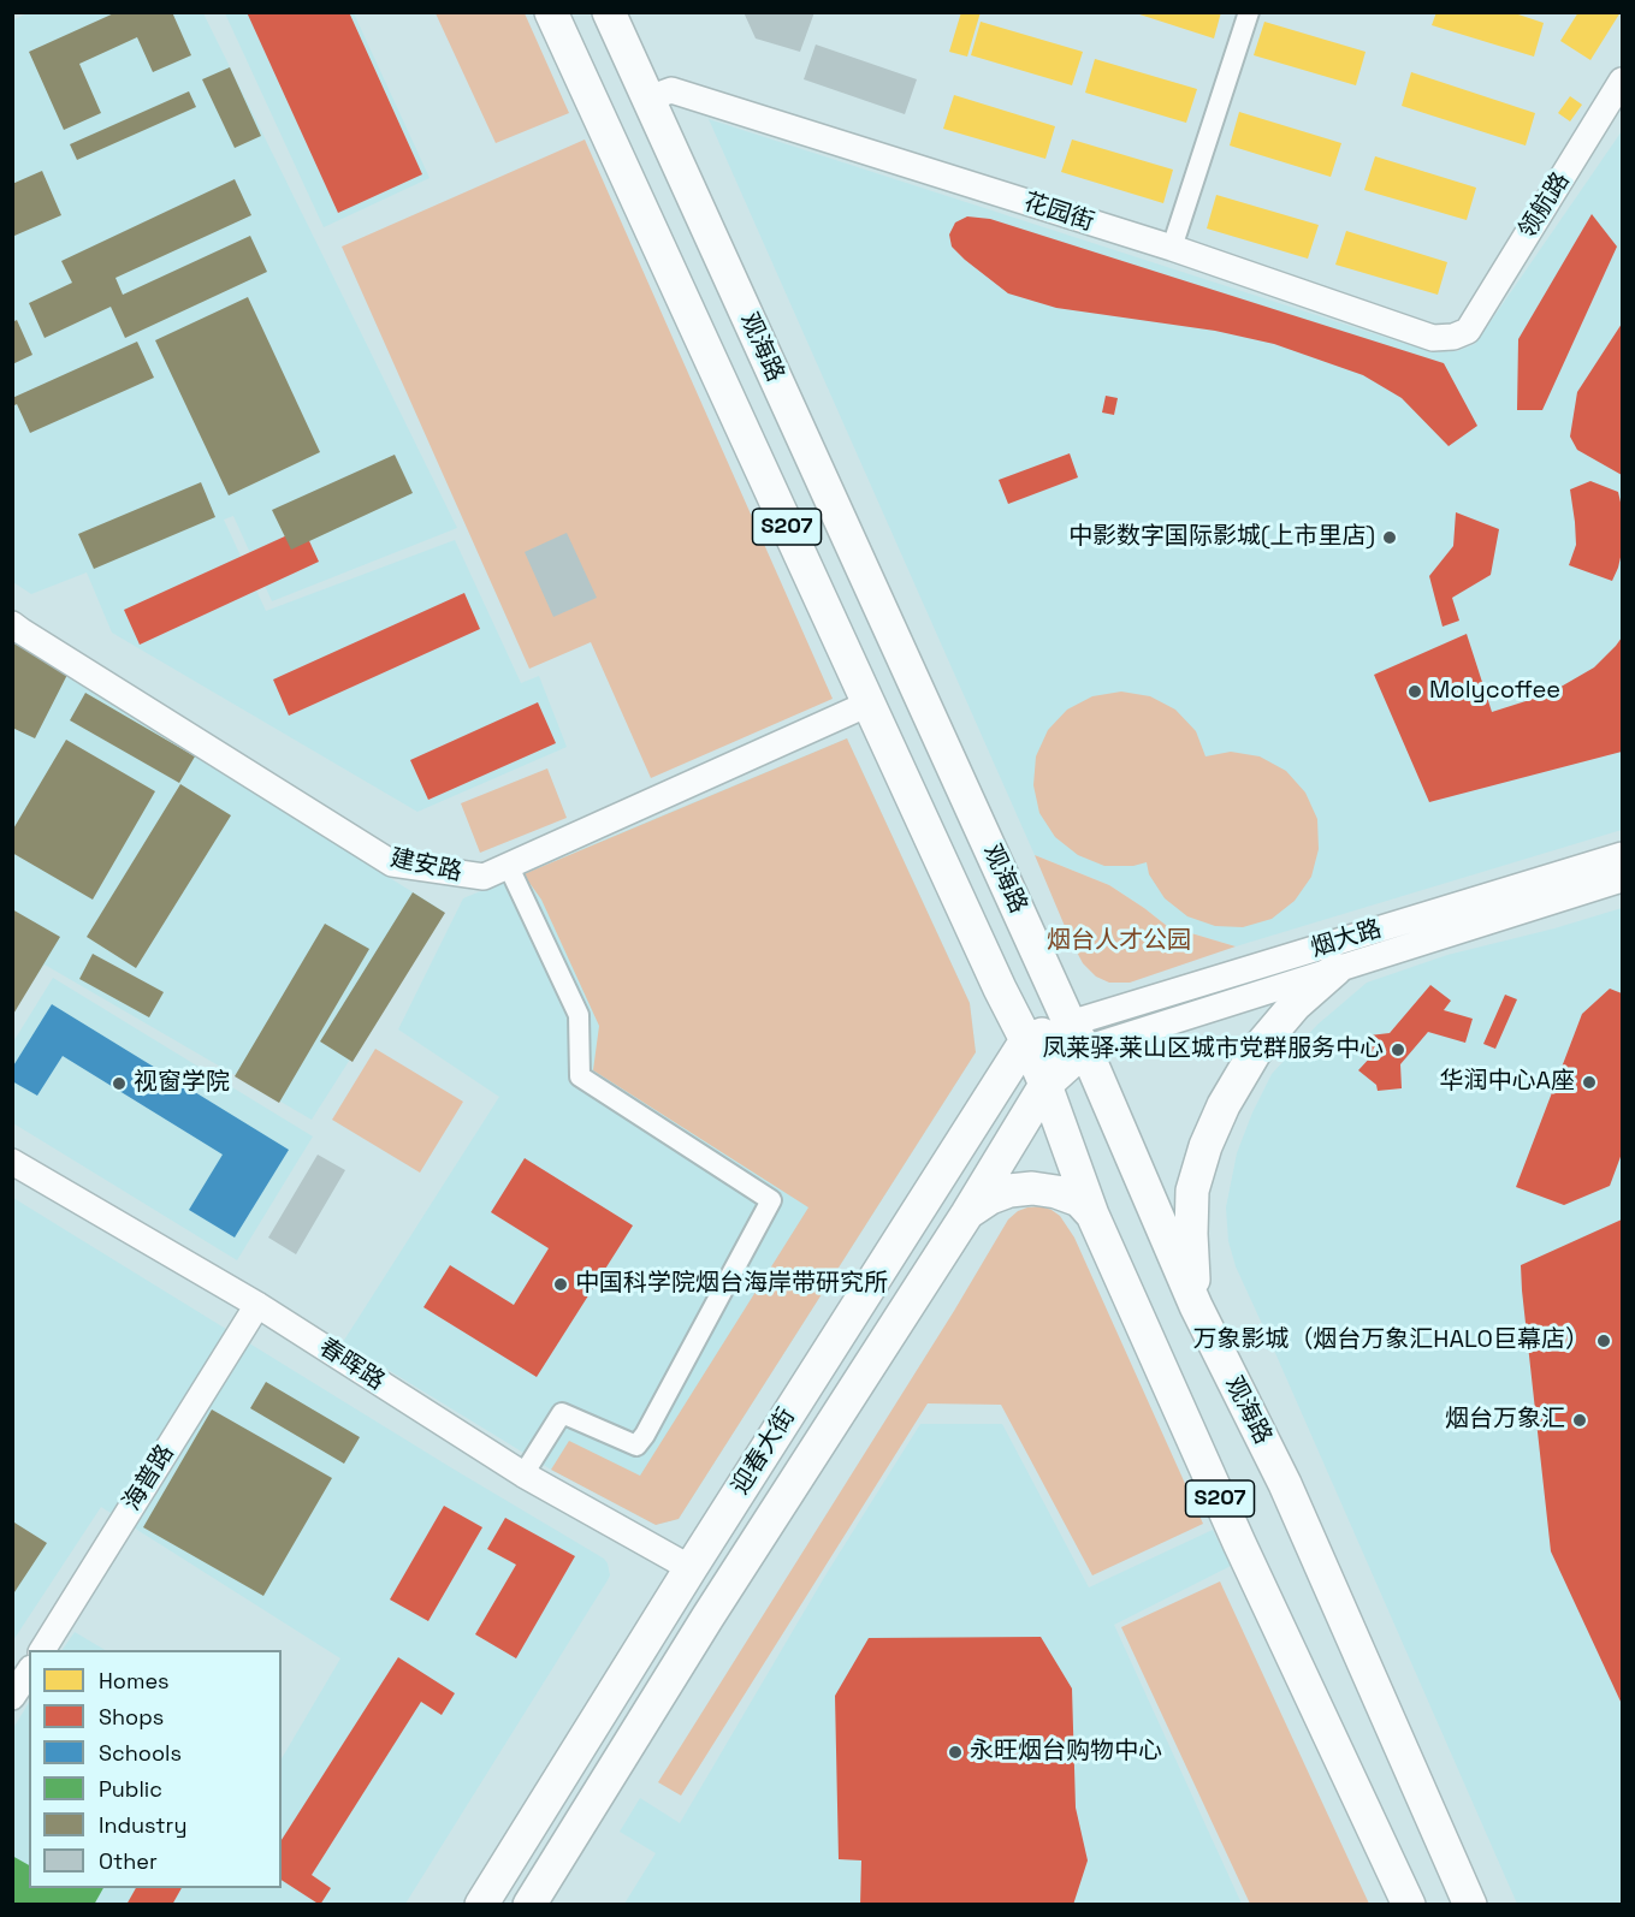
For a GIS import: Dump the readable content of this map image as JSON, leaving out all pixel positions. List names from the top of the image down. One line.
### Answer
{"streets":{"main road":["观海路","S207","迎春大街"],"street":["领航路","花园街","建安路","烟大路","春晖路","海普路"]},"crossings":[["领航路","花园街"],["花园街","观海路"],["观海路","建安路"],["观海路","烟大路"],["观海路","迎春大街"],["烟大路","迎春大街"],["春晖路","迎春大街"],["春晖路","海普路"]],"parks":["烟台人才公园"],"places":["中影数字国际影城(上市里店)","Molycoffee","凤莱驿·莱山区城市党群服务中心","华润中心A座","视窗学院","中国科学院烟台海岸带研究所","万象影城（烟台万象汇HALO巨幕店）","烟台万象汇","永旺烟台购物中心"],"legend":["Homes","Shops","Schools","Public","Industry","Other"]}
